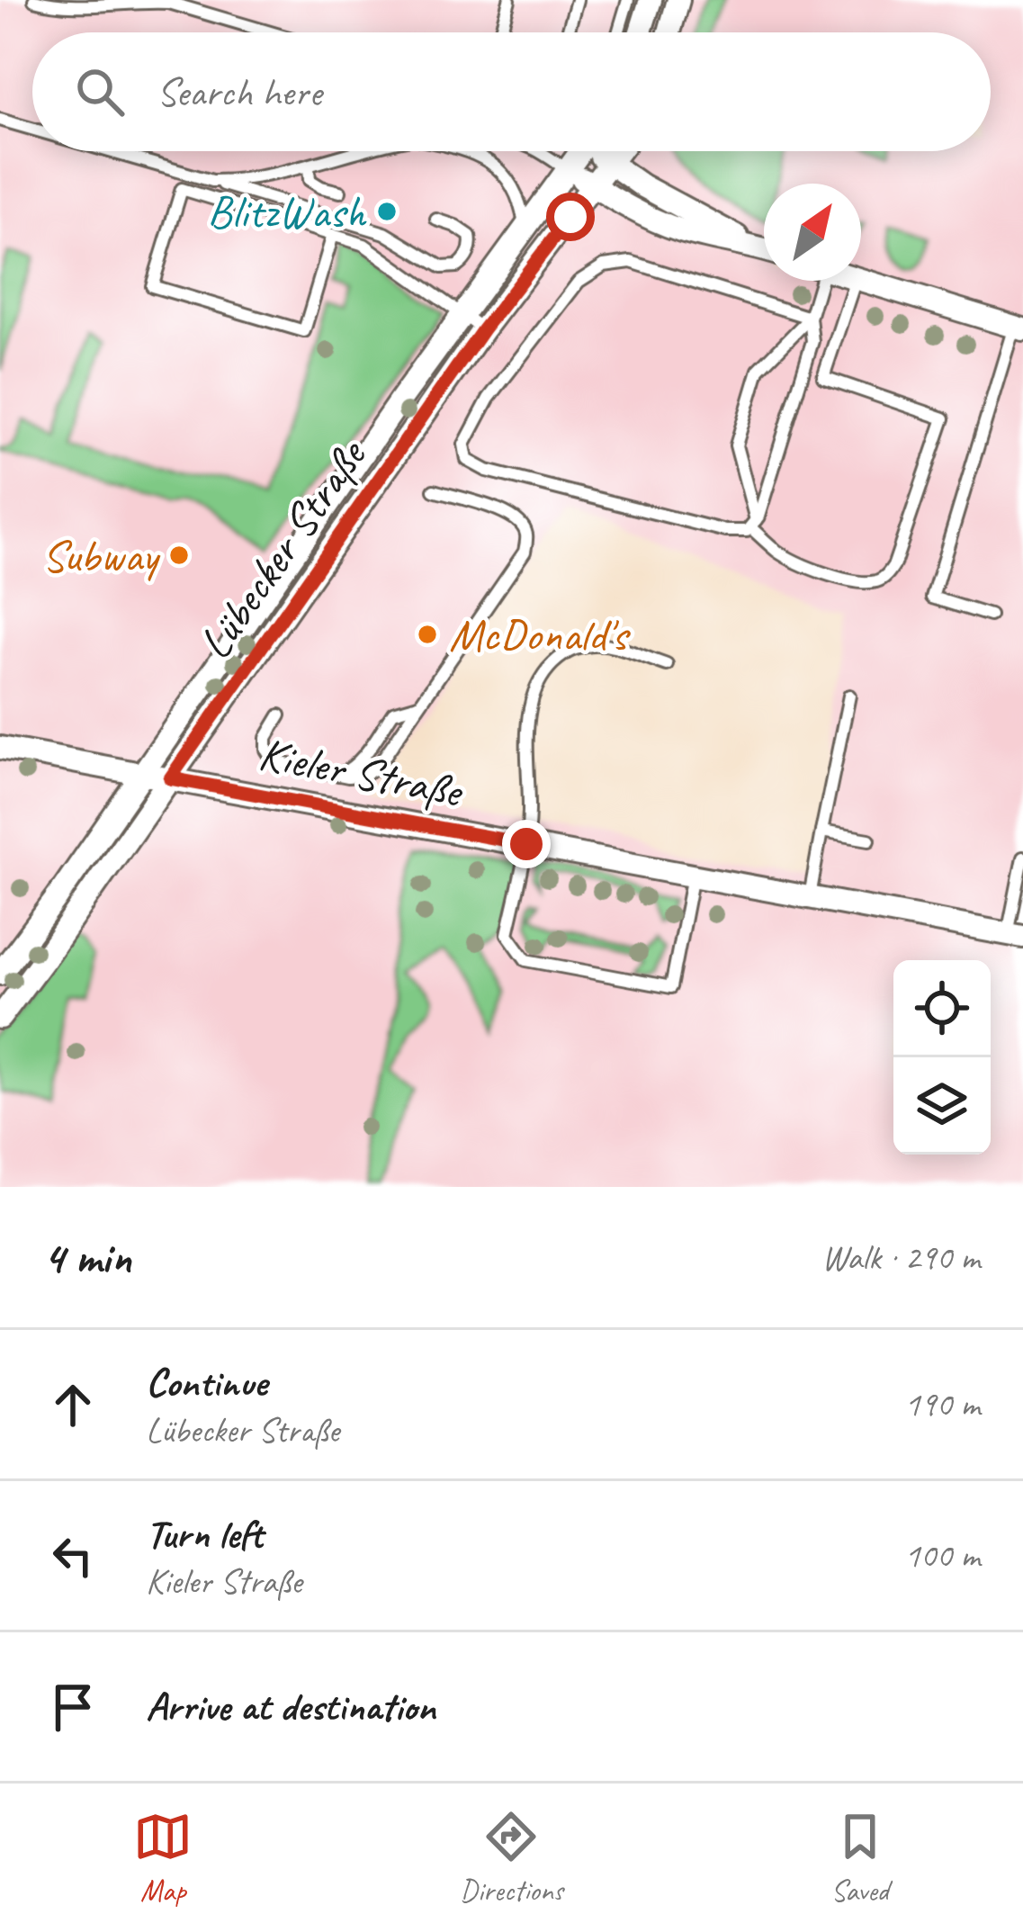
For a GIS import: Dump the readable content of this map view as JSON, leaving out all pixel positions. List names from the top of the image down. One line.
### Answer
{"streets":{"street":["Lübecker Straße","Kieler Straße"]},"crossings":[["Lübecker Straße","Kieler Straße"]],"places":["BlitzWash","Subway","McDonald's"],"north":"top right","page":{"search":"Search here","heading":["4 min","Walk · 290 m"],"list":[["Continue","Lübecker Straße","190 m"],["Turn left","Kieler Straße","100 m"],"Arrive at destination"],"nav":["Map","Directions","Saved"]}}
